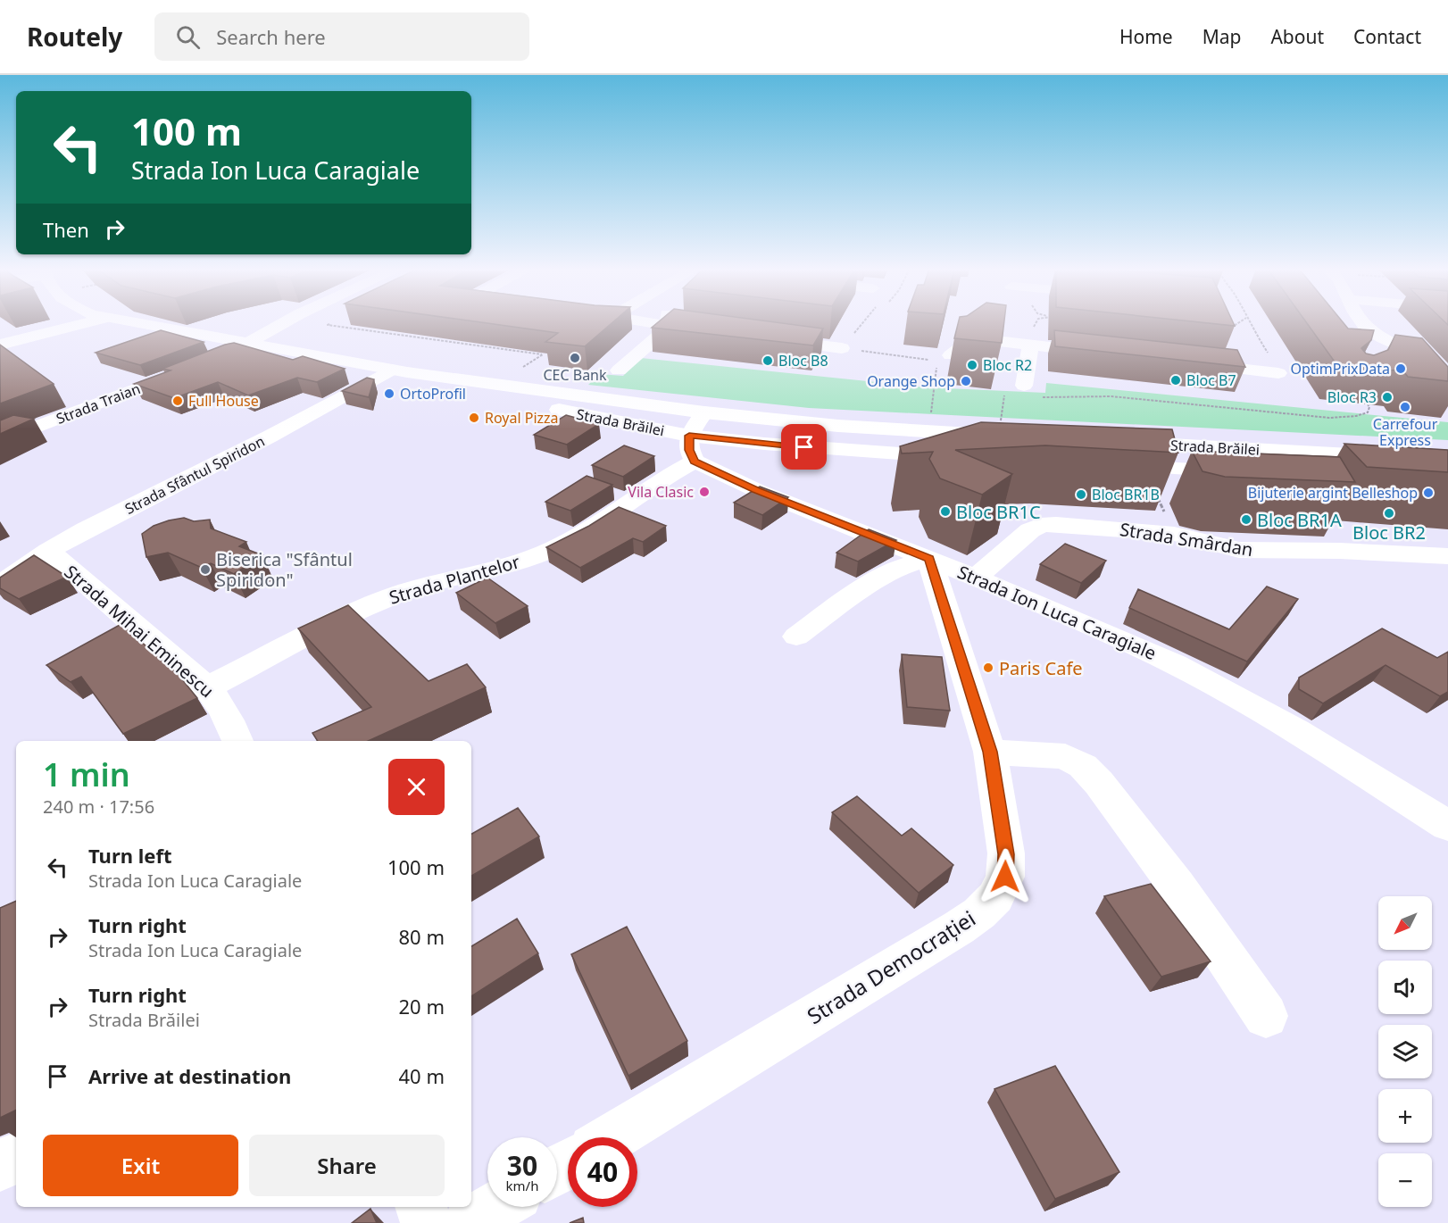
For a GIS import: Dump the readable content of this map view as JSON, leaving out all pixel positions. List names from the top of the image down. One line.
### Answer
{"streets":{"street":["Strada Traian","Strada Brăilei","Strada Sfântul Spiridon","Strada Smârdan","Strada Plantelor","Strada Ion Luca Caragiale","Strada Mihai Eminescu","Strada Democrației"]},"crossings":[["Strada Brăilei","Strada Sfântul Spiridon"],["Strada Brăilei","Strada Plantelor"],["Strada Brăilei","Strada Ion Luca Caragiale"],["Strada Sfântul Spiridon","Strada Mihai Eminescu"],["Strada Smârdan","Strada Ion Luca Caragiale"],["Strada Plantelor","Strada Ion Luca Caragiale"],["Strada Plantelor","Strada Mihai Eminescu"],["Strada Ion Luca Caragiale","Strada Democrației"]],"places":["CEC Bank","Bloc B8","Bloc R2","OptimPrixData","Bloc B7","Orange Shop","OrtoProfil","Bloc R3","Full House","Carrefour Express","Royal Pizza","Vila Clasic","Bijuterie argint Belleshop","Bloc BR1B","Bloc BR1C","Bloc BR2","Bloc BR1A","Biserica \"Sfântul Spiridon\"","Paris Cafe"],"north":"bottom left","page":{"header":"Routely","search":"Search here","nav":["Home","Map","About","Contact"],"turn":["100 m","Strada Ion Luca Caragiale"],"then":"Then","heading":["1 min","240 m · 17:56"],"list":[{"name":"Turn left","note":"Strada Ion Luca Caragiale","value":"100 m"},{"name":"Turn right","note":"Strada Ion Luca Caragiale","value":"80 m"},{"name":"Turn right","note":"Strada Brăilei","value":"20 m"},{"name":"Arrive at destination","value":"40 m"}],"map_buttons":["+","−"],"buttons":["Exit","Share"],"speed":"30 km/h","limit":"40"}}
